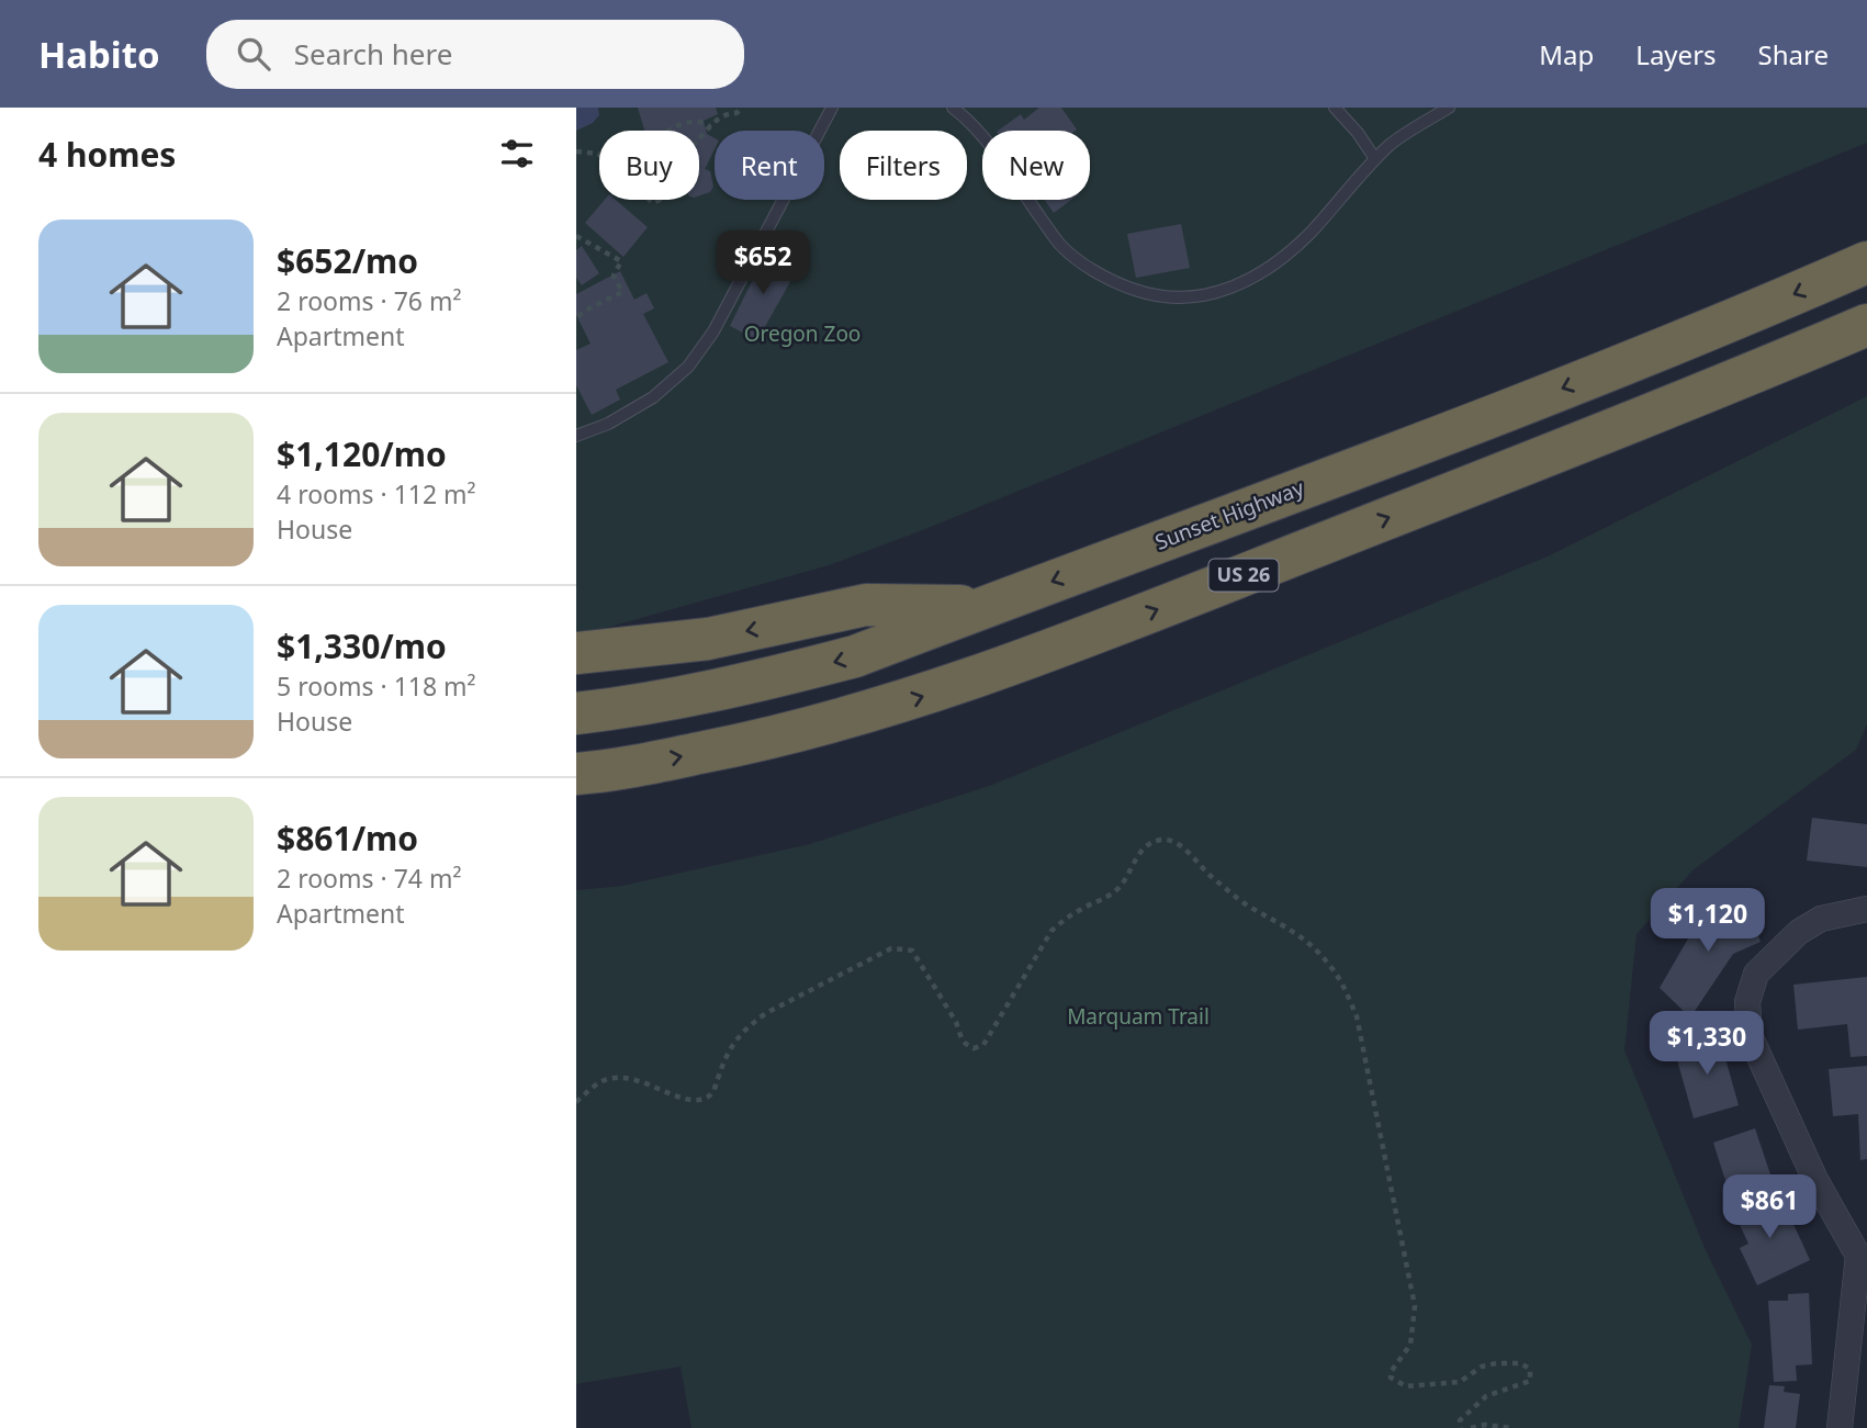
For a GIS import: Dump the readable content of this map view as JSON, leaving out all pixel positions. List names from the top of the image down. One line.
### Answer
{"streets":{"highway":["Sunset Highway","US 26"]},"parks":["Oregon Zoo","Marquam Trail"],"page":{"header":"Habito","search":"Search here","nav":["Map","Layers","Share"],"heading":"4 homes","chip":["Buy","Rent","Filters","New"],"list":[{"name":"$652/mo","note":"2 rooms · 76 m² · Apartment"},{"name":"$1,120/mo","note":"4 rooms · 112 m² · House"},{"name":"$1,330/mo","note":"5 rooms · 118 m² · House"},{"name":"$861/mo","note":"2 rooms · 74 m² · Apartment"}],"price":["$652","$1,120","$1,330","$861"]}}
